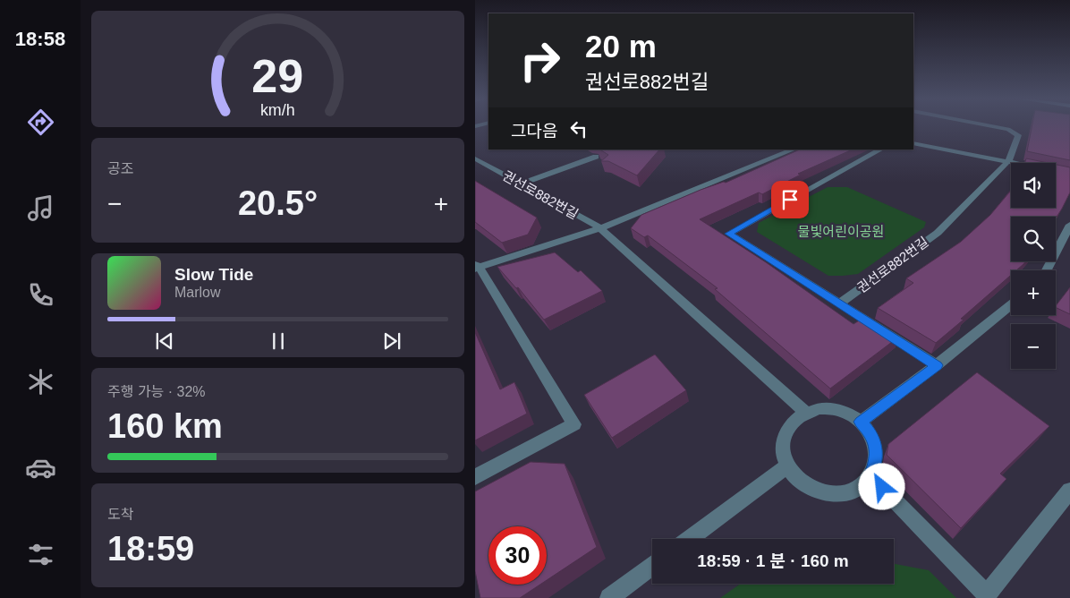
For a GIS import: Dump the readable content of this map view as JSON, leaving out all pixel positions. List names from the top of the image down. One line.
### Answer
{"streets":{"street":["권선로882번길"]},"parks":["물빛어린이공원"],"page":{"tabs":"18:58","turn":["20 m","권선로882번길"],"then":"그다음","tile":["공조",["주행 가능 · 32%","160 km"],["도착","18:59"]],"map_buttons":["+","−"],"heat":["−","20.5°","+"],"song":["Slow Tide","Marlow"],"limit":"30","trip":"18:59 · 1 분 · 160 m","gauge":["29","km/h"]}}
